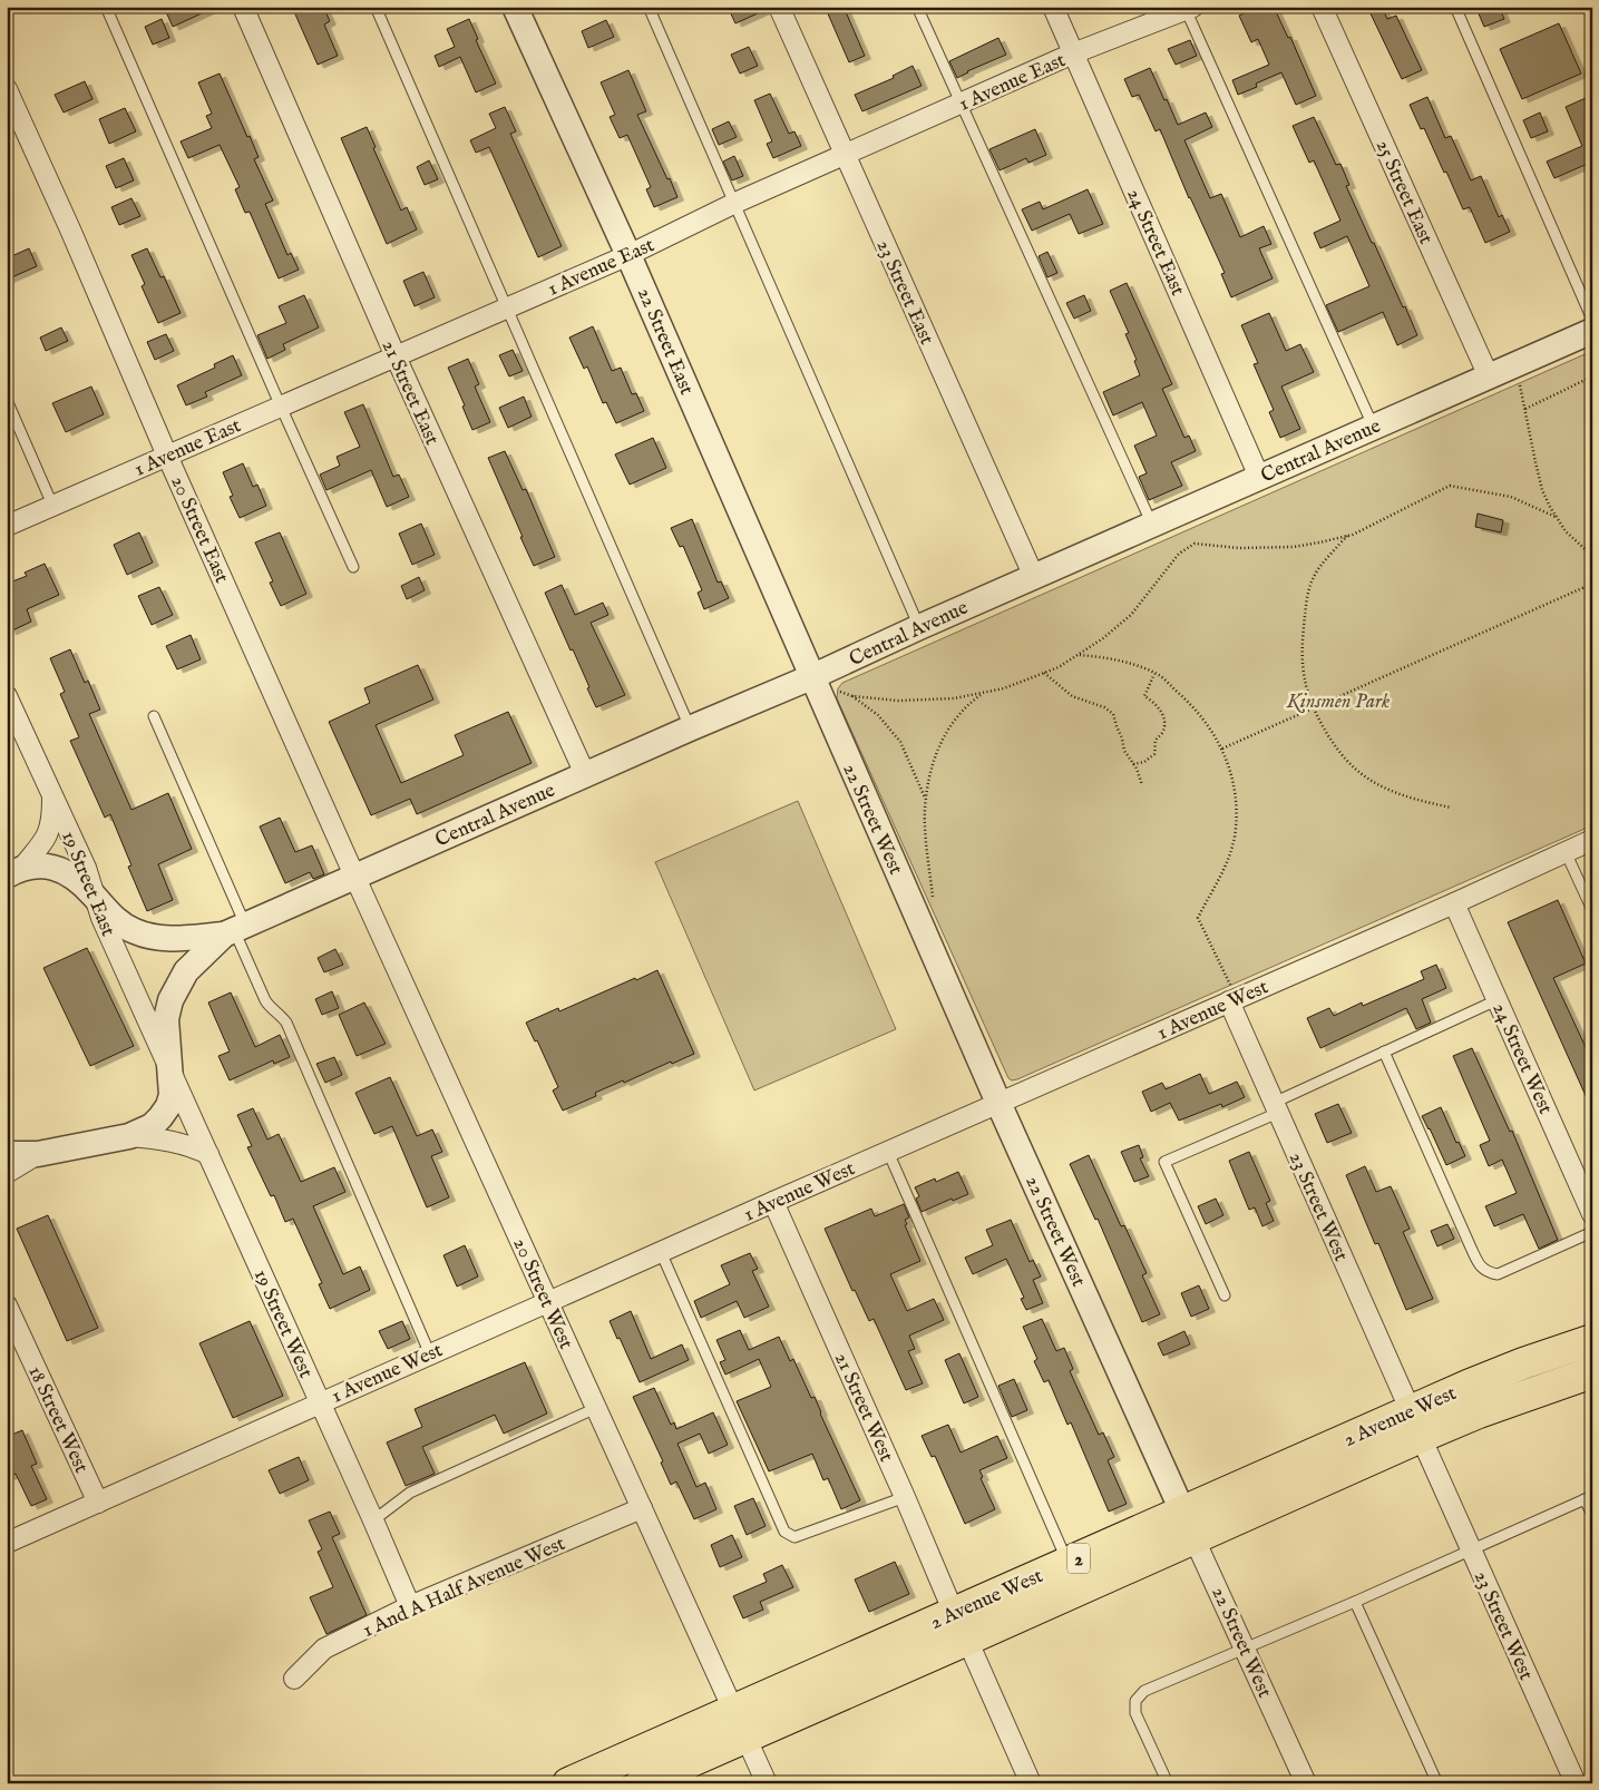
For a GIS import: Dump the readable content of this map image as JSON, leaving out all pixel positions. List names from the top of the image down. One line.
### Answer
{"streets":{"highway":["2 Avenue West","2"],"street":["1 Avenue East","25 Street East","24 Street East","23 Street East","22 Street East","21 Street East","Central Avenue","20 Street East","22 Street West","19 Street East","1 Avenue West","24 Street West","23 Street West","20 Street West","19 Street West","21 Street West","18 Street West","1 And A Half Avenue West"]},"crossings":[["1 Avenue East","24 Street East"],["1 Avenue East","23 Street East"],["1 Avenue East","22 Street East"],["1 Avenue East","21 Street East"],["1 Avenue East","20 Street East"],["25 Street East","Central Avenue"],["24 Street East","Central Avenue"],["23 Street East","Central Avenue"],["22 Street East","Central Avenue"],["22 Street East","22 Street West"],["21 Street East","Central Avenue"],["Central Avenue","20 Street East"],["Central Avenue","22 Street West"],["Central Avenue","19 Street East"],["Central Avenue","20 Street West"],["Central Avenue","19 Street West"],["20 Street East","20 Street West"],["22 Street West","1 Avenue West"],["22 Street West","2 Avenue West"],["19 Street East","19 Street West"],["1 Avenue West","24 Street West"],["1 Avenue West","23 Street West"],["1 Avenue West","20 Street West"],["1 Avenue West","19 Street West"],["1 Avenue West","21 Street West"],["1 Avenue West","18 Street West"],["23 Street West","2 Avenue West"],["20 Street West","2 Avenue West"],["20 Street West","1 And A Half Avenue West"],["19 Street West","1 And A Half Avenue West"],["21 Street West","2 Avenue West"]],"parks":["Kinsmen Park"]}
